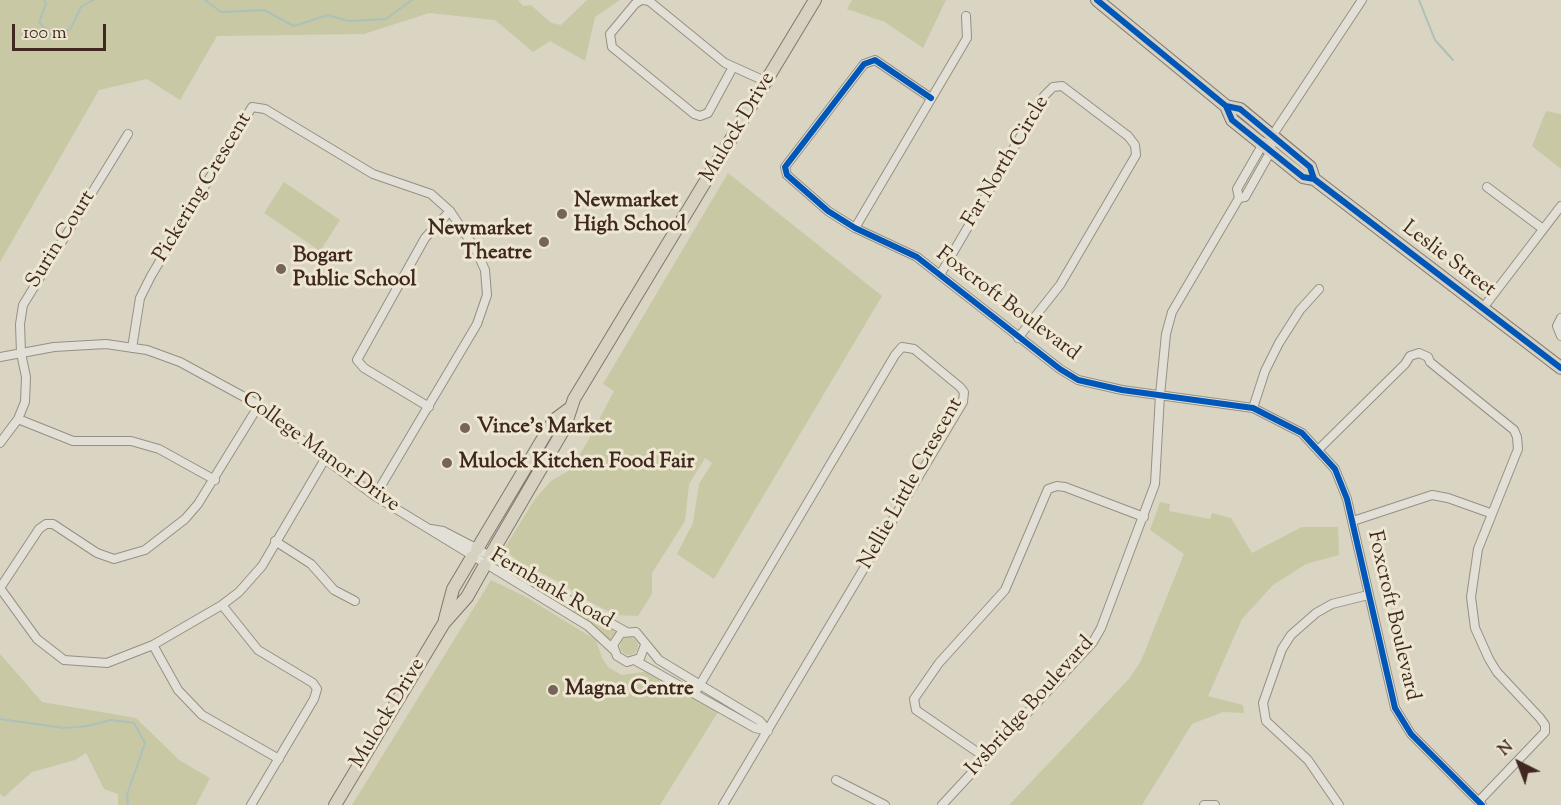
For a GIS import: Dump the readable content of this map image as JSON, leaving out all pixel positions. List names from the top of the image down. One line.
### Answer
{"streets":{"main road":["Mulock Drive","Leslie Street"],"street":["Far North Circle","Pickering Crescent","Surin Court","Foxcroft Boulevard","College Manor Drive","Nellie Little Crescent","Fernbank Road","Ivsbridge Boulevard"]},"crossings":[["Mulock Drive","College Manor Drive"],["Mulock Drive","Fernbank Road"],["Far North Circle","Foxcroft Boulevard"],["Pickering Crescent","College Manor Drive"],["Surin Court","College Manor Drive"],["Leslie Street","Ivsbridge Boulevard"],["Foxcroft Boulevard","Ivsbridge Boulevard"],["College Manor Drive","Fernbank Road"]],"places":["Newmarket High School","Newmarket Theatre","Bogart Public School","Vince's Market","Mulock Kitchen Food Fair","Magna Centre"],"scale_bar":"100 m","north":"top left"}
